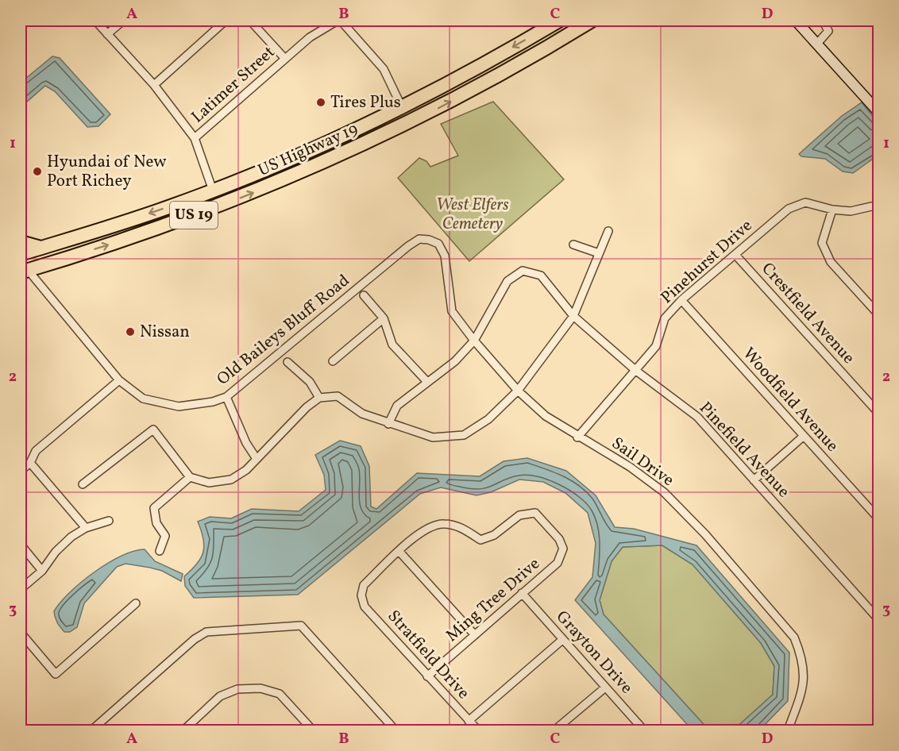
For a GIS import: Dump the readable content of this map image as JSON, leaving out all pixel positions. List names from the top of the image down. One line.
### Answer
{"streets":{"highway":["US Highway 19","US 19"],"street":["Latimer Street","Pinehurst Drive","Crestfield Avenue","Old Baileys Bluff Road","Woodfield Avenue","Pinefield Avenue","Sail Drive","Ming Tree Drive","Grayton Drive","Stratfield Drive"]},"crossings":[["US Highway 19","Old Baileys Bluff Road"],["Pinehurst Drive","Crestfield Avenue"],["Pinehurst Drive","Woodfield Avenue"],["Pinehurst Drive","Pinefield Avenue"],["Pinehurst Drive","Sail Drive"],["Old Baileys Bluff Road","Sail Drive"],["Pinefield Avenue","Sail Drive"],["Ming Tree Drive","Grayton Drive"],["Ming Tree Drive","Stratfield Drive"]],"parks":["West Elfers Cemetery"],"places":["Tires Plus","Hyundai of New Port Richey","Nissan"],"grid":{"columns":["A","B","C","D"],"rows":["1","2","3"]}}
